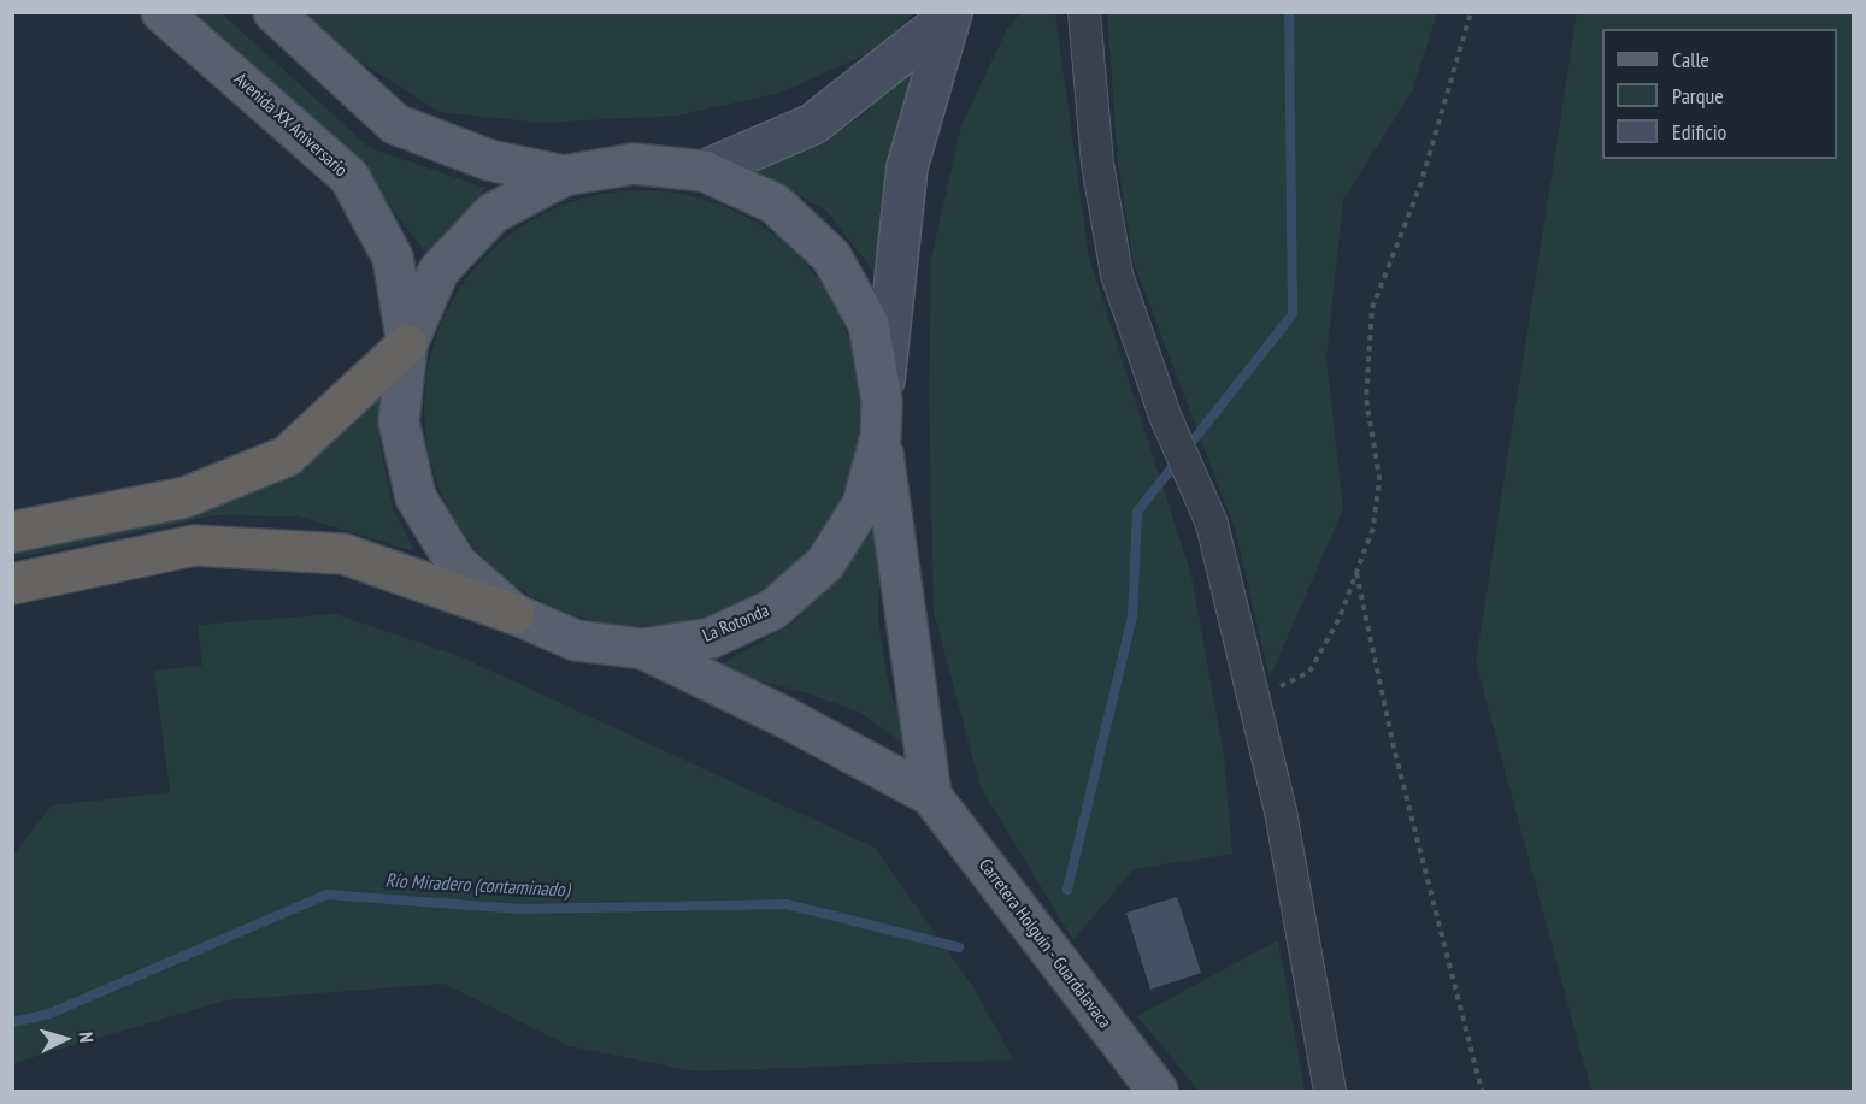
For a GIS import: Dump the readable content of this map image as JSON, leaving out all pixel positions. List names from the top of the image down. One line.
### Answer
{"streets":{"main road":["Avenida XX Aniversario","La Rotonda","Carretera Holguín - Guardalavaca"]},"crossings":[["Avenida XX Aniversario","La Rotonda"],["La Rotonda","Carretera Holguín - Guardalavaca"]],"water":["Río Miradero (contaminado)"],"legend":["Calle","Parque","Edificio"],"north":"right"}
